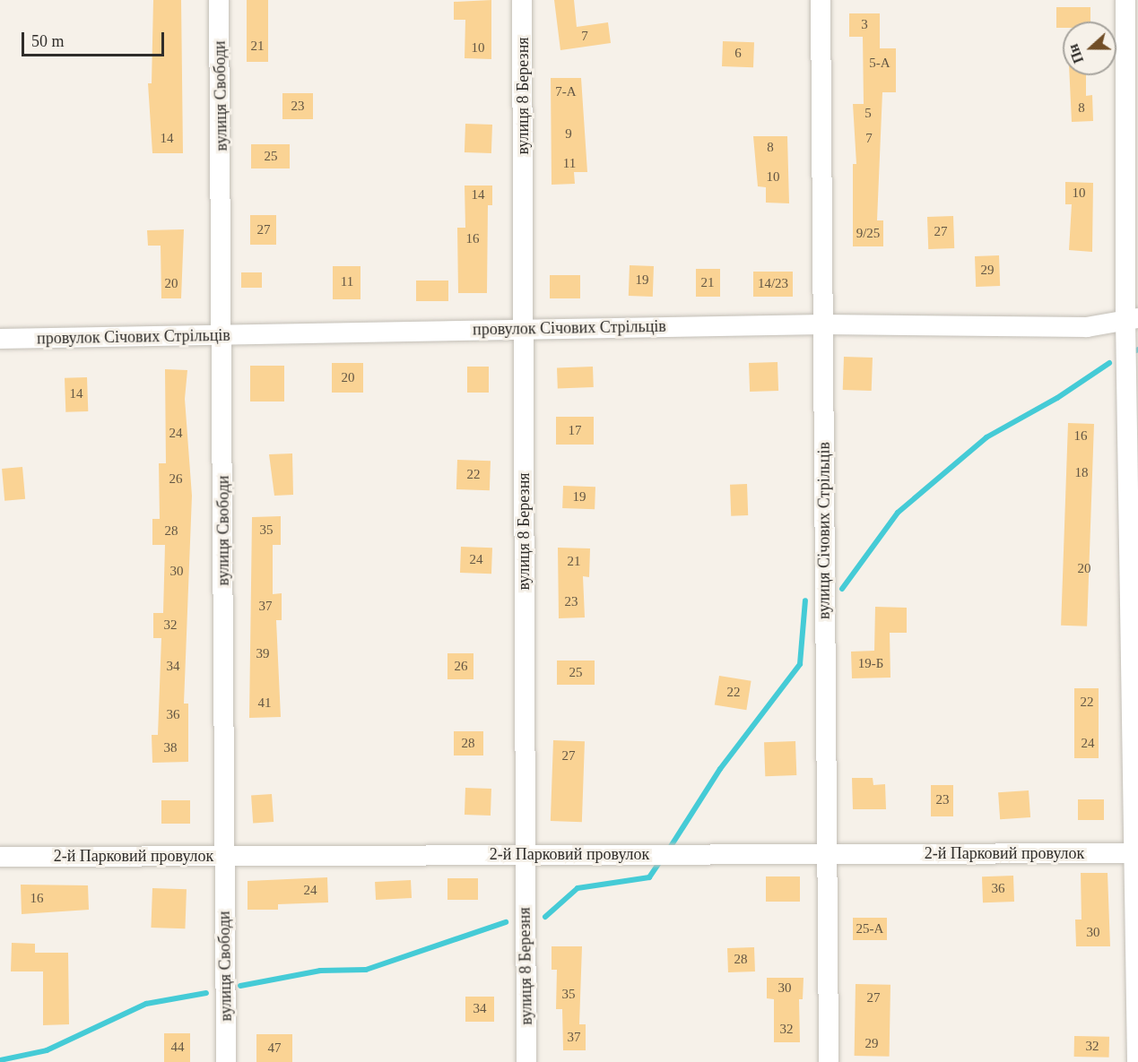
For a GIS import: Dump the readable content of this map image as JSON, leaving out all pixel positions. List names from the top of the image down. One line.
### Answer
{"streets":{"street":["вулиця Свободи","вулиця 8 Березня","провулок Січових Стрільців","вулиця Січових Стрільців","2-й Парковий провулок"]},"crossings":[["вулиця Свободи","провулок Січових Стрільців"],["вулиця Свободи","2-й Парковий провулок"],["вулиця 8 Березня","провулок Січових Стрільців"],["вулиця 8 Березня","2-й Парковий провулок"],["провулок Січових Стрільців","вулиця Січових Стрільців"],["вулиця Січових Стрільців","2-й Парковий провулок"]],"house_numbers":["3","7","21","10","6","5-А","7-А","23","8","5","9","14","7","8","25","11","10","10","14","27","27","9/25","16","29","19","11","21","20","14/23","20","14","17","24","16","18","22","26","19","35","28","24","21","20","30","23","37","32","39","19-Б","34","26","25","22","22","41","36","28","24","38","27","23","36","24","16","25-А","30","28","30","35","27","34","32","37","29","32","44","47"],"scale_bar":"50 m","north":"left"}
